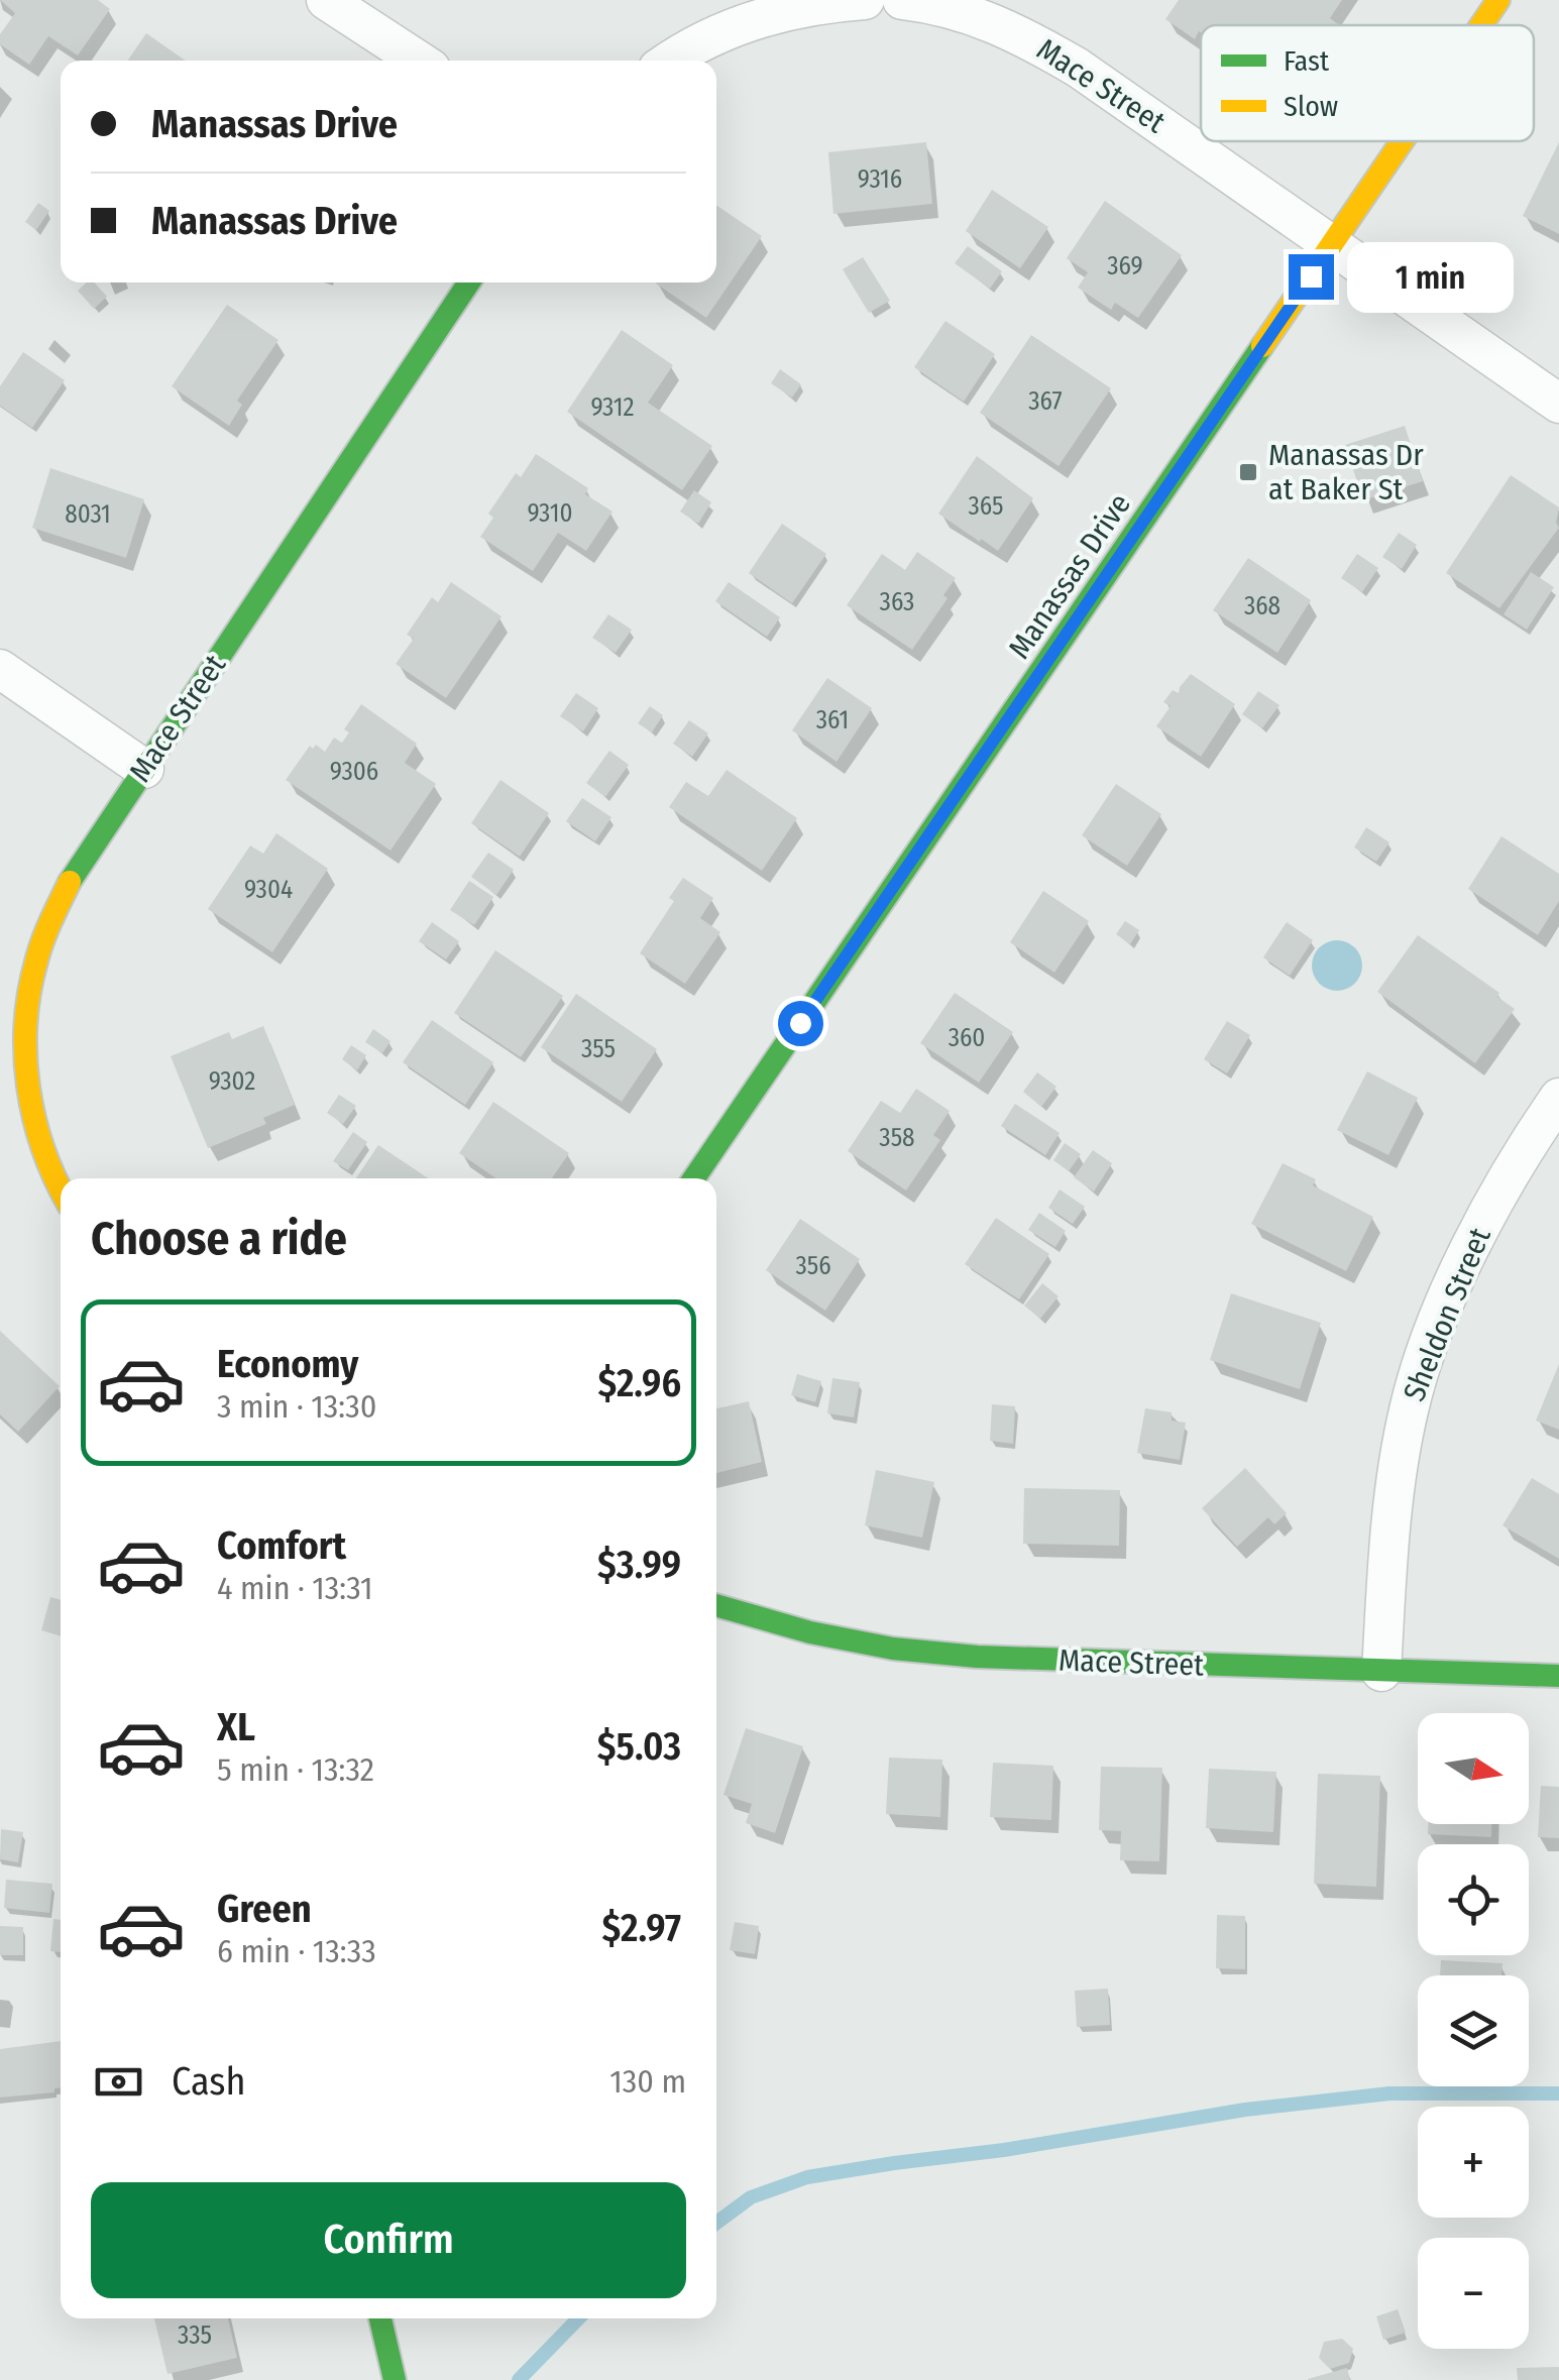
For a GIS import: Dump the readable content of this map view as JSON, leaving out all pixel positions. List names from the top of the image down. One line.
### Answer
{"streets":{"street":["Mace Street","Manassas Drive","Sheldon Street"]},"crossings":[["Mace Street","Manassas Drive"],["Mace Street","Sheldon Street"]],"places":{"transit":["Manassas Dr at Baker St"]},"house_numbers":["9316","369","367","9312","365","9310","8031","363","368","361","9306","9304","360","355","9302","358","356","335"],"legend":["Fast","Slow"],"north":"right","page":{"banner":["Manassas Drive","Manassas Drive"],"bubble":"1 min","heading":"Choose a ride","list":[{"name":"Economy","note":"3 min · 13:30","value":"$2.96"},{"name":"Comfort","note":"4 min · 13:31","value":"$3.99"},{"name":"XL","note":"5 min · 13:32","value":"$5.03"},{"name":"Green","note":"6 min · 13:33","value":"$2.97"}],"map_buttons":["+","−"],"pay":["Cash","130 m"],"buttons":"Confirm"}}
